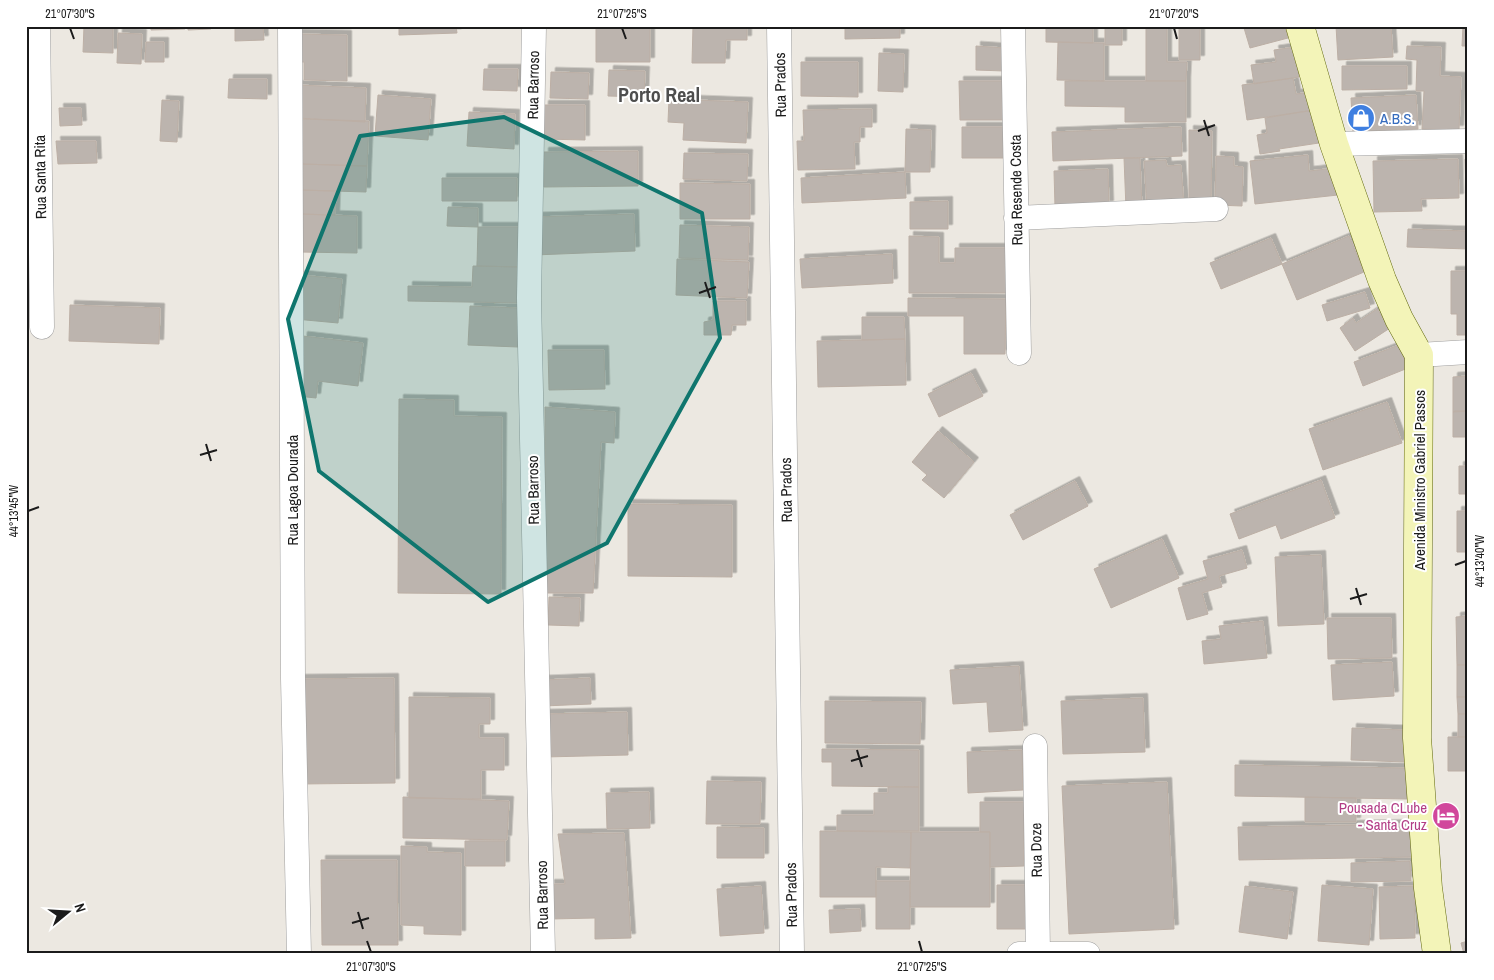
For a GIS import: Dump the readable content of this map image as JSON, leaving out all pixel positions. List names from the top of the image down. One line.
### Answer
{"streets":{"main road":["Avenida Ministro Gabriel Passos"],"street":["Rua Barroso","Rua Prados","Rua Santa Rita","Rua Resende Costa","Rua Lagoa Dourada","Rua Doze"]},"districts":["Porto Real"],"places":{"shop":["A.B.S."],"hotel":["Pousada CLube - Santa Cruz"]},"north":"right","coordinates":["21°07'30\"S","21°07'25\"S","21°07'20\"S","44°13'45\"W","44°13'40\"W"]}
